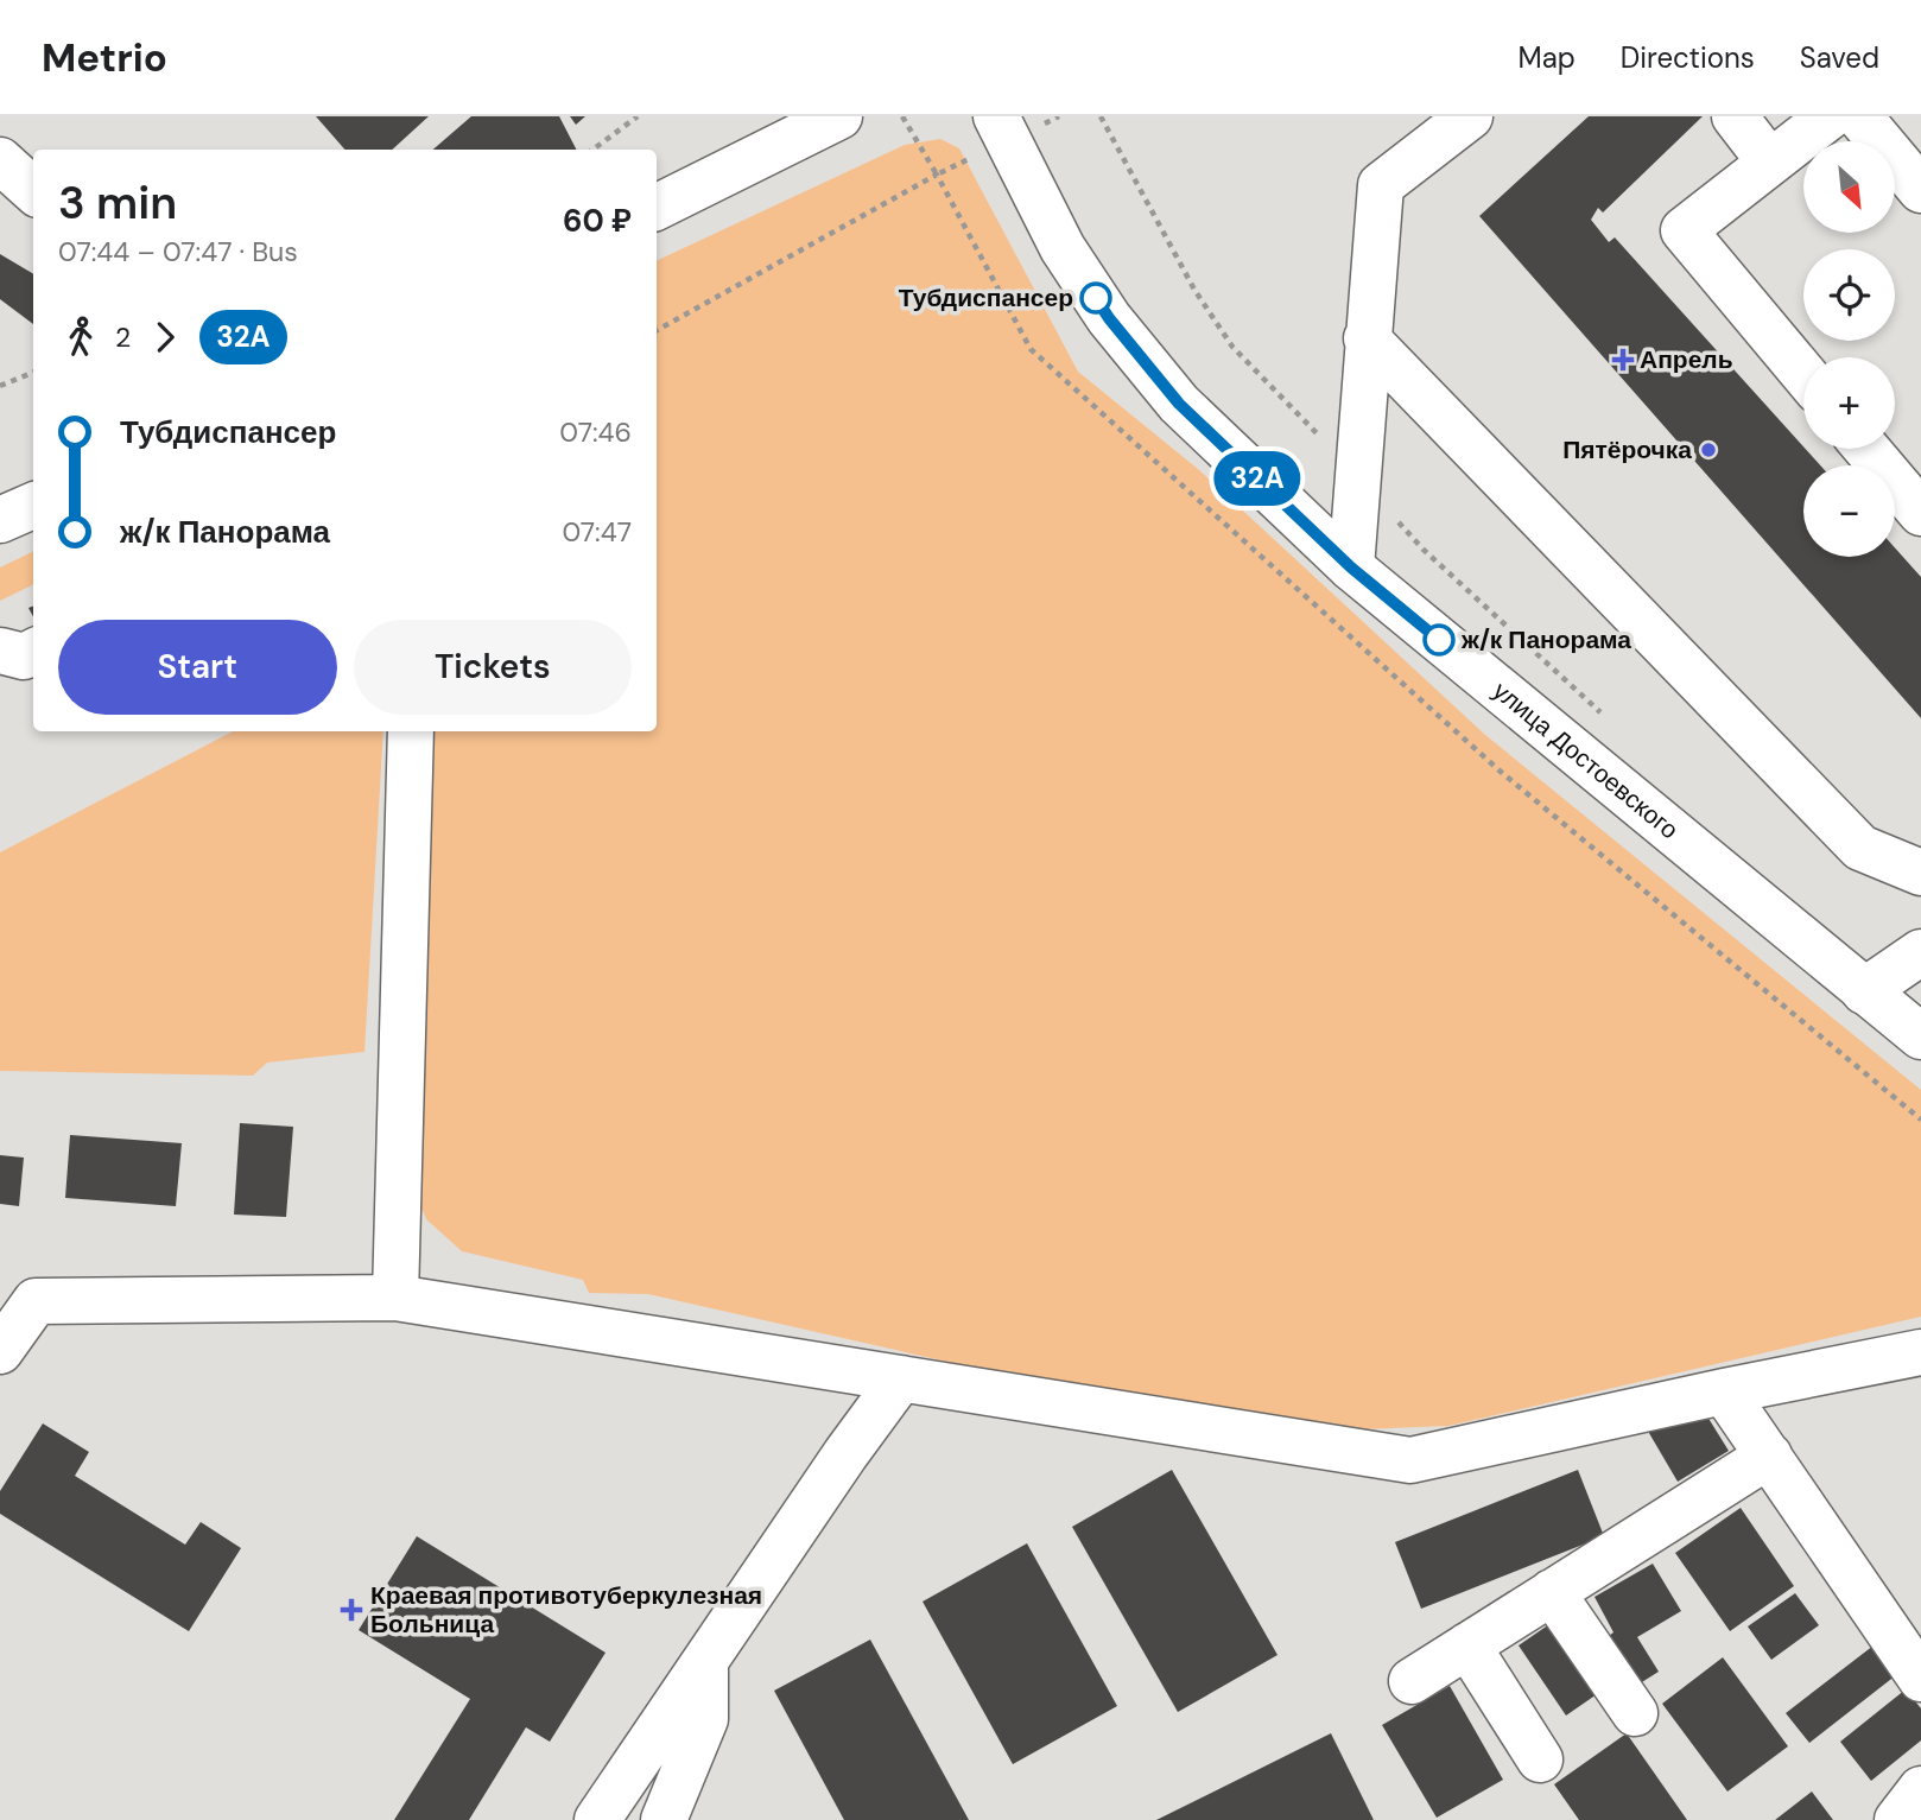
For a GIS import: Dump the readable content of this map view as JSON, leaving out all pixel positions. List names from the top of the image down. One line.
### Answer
{"streets":{"main road":["улица Достоевского"]},"places":{"other":["Тубдиспансер","Пятёрочка","ж/к Панорама"],"health":["Апрель","Краевая противотуберкулезная Больница"]},"lines":["bus line 32A"],"north":"bottom right","page":{"header":"Metrio","nav":["Map","Directions","Saved"],"on_map":"32A","map_buttons":["+","−"],"heading":["3 min","07:44 – 07:47 · Bus","60 ₽"],"legs":["2","32A"],"list":[{"name":"Тубдиспансер","value":"07:46"},{"name":"ж/к Панорама","value":"07:47"}],"buttons":["Start","Tickets"]}}
